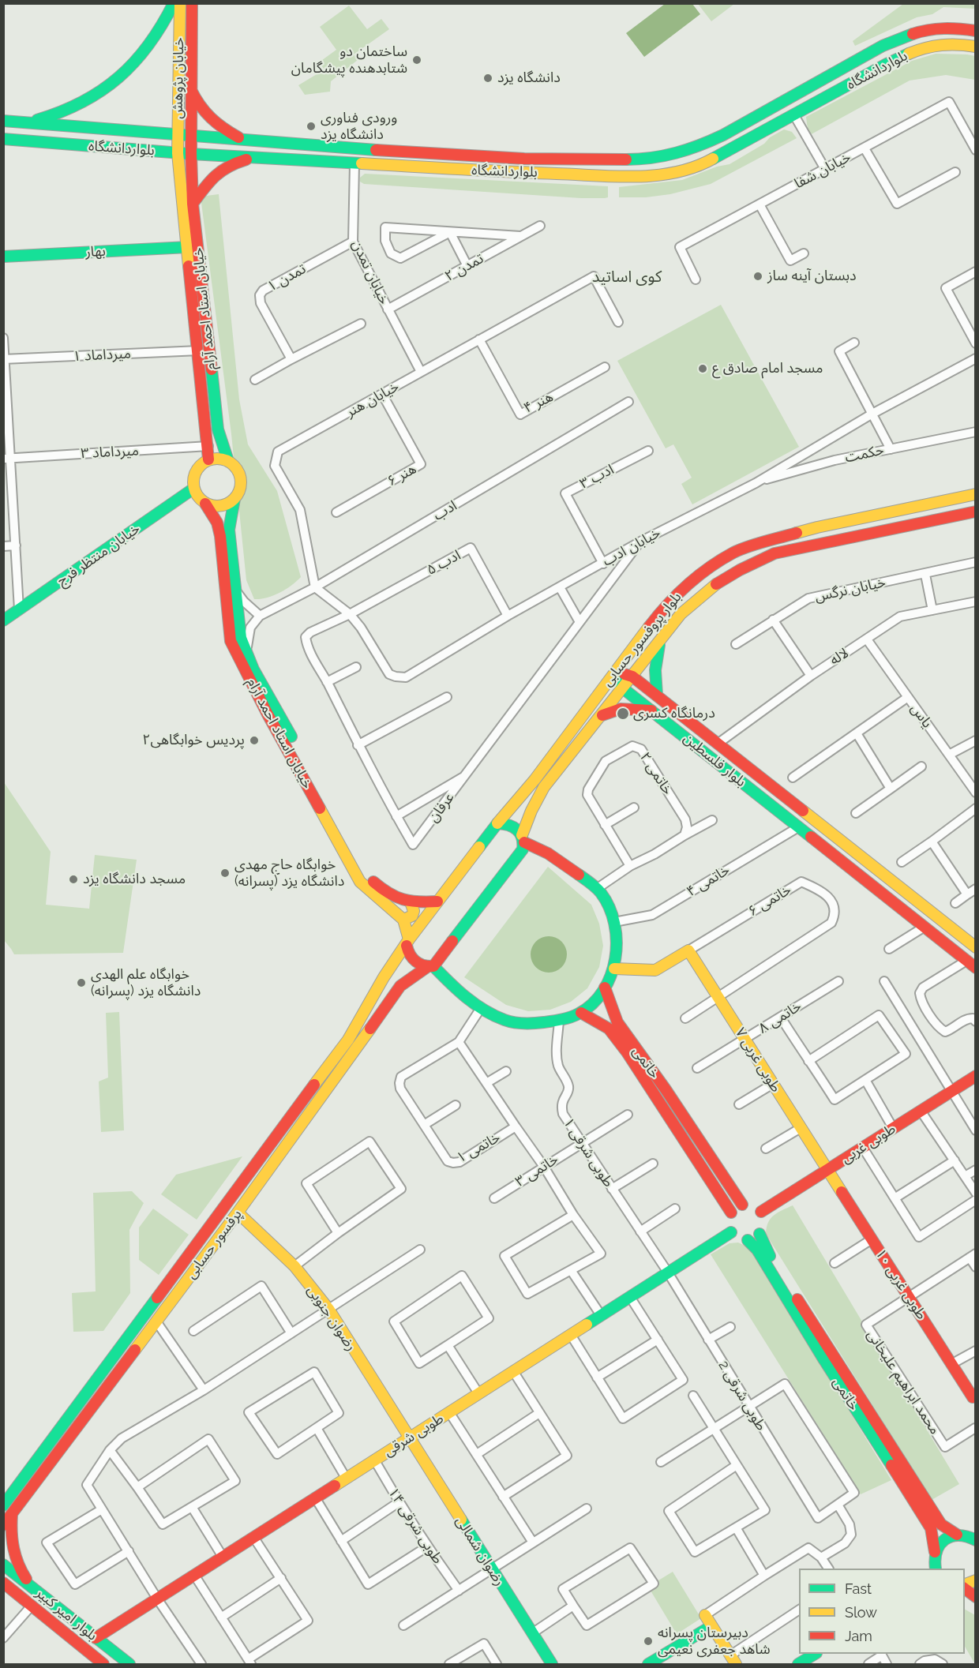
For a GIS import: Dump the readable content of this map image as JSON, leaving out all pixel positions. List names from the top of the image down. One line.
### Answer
{"streets":{"main road":["بلواردانشگاه","خیابان پژوهش","بهار","خیابان استاد احمد آرام","خیابان منتظر فرج","بلوار پروفسور حسابی","بلوار فلسطین","خاتمی ۶","طوبی غربی ۷","خاتمی","طوبی غربی","پرفسور حسابی","طوبی غربی ۱۰","رضوان جنوبی","طوبی شرقی","رضوان شمالی","بلوار امیر کبیر"],"street":["خیابان شفا","تمدن ۲","خیابان تمدن","تمدن ۱","میرداماد ۱","خیابان هنر","هنر ۴","میرداماد ۳","حکمت","هنر ۶","ادب ۳","ادب","خیابان ادب","ادب ۵","خیابان نرگس","لاله","یاس","خاتمی ۲","عرفان","خاتمی ۴","خاتمی ۸","خاتمی ۱","طوبی شرقی ۱","خاتمی ۳","محمد ابراهیم علیخانی","طوبی شرقی 2","طوبی شرقی ۱۴"]},"crossings":[["بلواردانشگاه","خیابان پژوهش"],["بلواردانشگاه","خیابان تمدن"],["بلواردانشگاه","خیابان استاد احمد آرام"],["خیابان پژوهش","خیابان استاد احمد آرام"],["بهار","خیابان استاد احمد آرام"],["تمدن ۲","خیابان تمدن"],["خیابان تمدن","تمدن ۱"],["خیابان تمدن","خیابان هنر"],["خیابان استاد احمد آرام","میرداماد ۱"],["خیابان استاد احمد آرام","میرداماد ۳"],["خیابان استاد احمد آرام","خیابان منتظر فرج"],["خیابان هنر","هنر ۴"],["خیابان هنر","هنر ۶"],["خیابان هنر","ادب"],["خیابان هنر","خیابان ادب"],["حکمت","خیابان ادب"],["ادب ۳","خیابان ادب"],["ادب","خیابان ادب"],["خیابان ادب","ادب ۵"],["خیابان ادب","عرفان"],["ادب ۵","عرفان"],["بلوار پروفسور حسابی","بلوار فلسطین"],["بلوار پروفسور حسابی","پرفسور حسابی"],["لاله","یاس"],["لاله","بلوار فلسطین"],["بلوار فلسطین","خاتمی ۴"],["خاتمی ۶","طوبی غربی ۷"],["خاتمی ۸","طوبی غربی ۷"],["طوبی غربی ۷","طوبی غربی"],["طوبی غربی ۷","طوبی غربی ۱۰"],["خاتمی","طوبی غربی"],["خاتمی","طوبی شرقی"],["طوبی غربی","طوبی غربی ۱۰"],["طوبی غربی","طوبی شرقی"],["طوبی شرقی ۱","خاتمی ۳"],["طوبی شرقی ۱","طوبی شرقی 2"],["طوبی شرقی ۱","طوبی شرقی"],["پرفسور حسابی","رضوان جنوبی"],["طوبی غربی ۱۰","محمد ابراهیم علیخانی"],["رضوان جنوبی","طوبی شرقی"],["رضوان جنوبی","رضوان شمالی"],["طوبی شرقی 2","طوبی شرقی"],["طوبی شرقی","طوبی شرقی ۱۴"],["طوبی شرقی","رضوان شمالی"],["طوبی شرقی","بلوار امیر کبیر"]],"districts":["کوی اساتید"],"places":["ساختمان دو شتابدهنده پیشگامان","دانشگاه یزد","ورودی فناوری دانشگاه یزد","دبستان آینه ساز","مسجد امام صادق ع","درمانگاه کسری","پردیس خوابگاهی٢","خوابگاه حاج مهدی (پسرانه) دانشگاه یزد","مسجد دانشگاه یزد","خوابگاه علم الهدی (پسرانه) دانشگاه یزد","دبیرستان پسرانه شاهد جعفری نعیمی"],"legend":["Fast","Slow","Jam"]}
